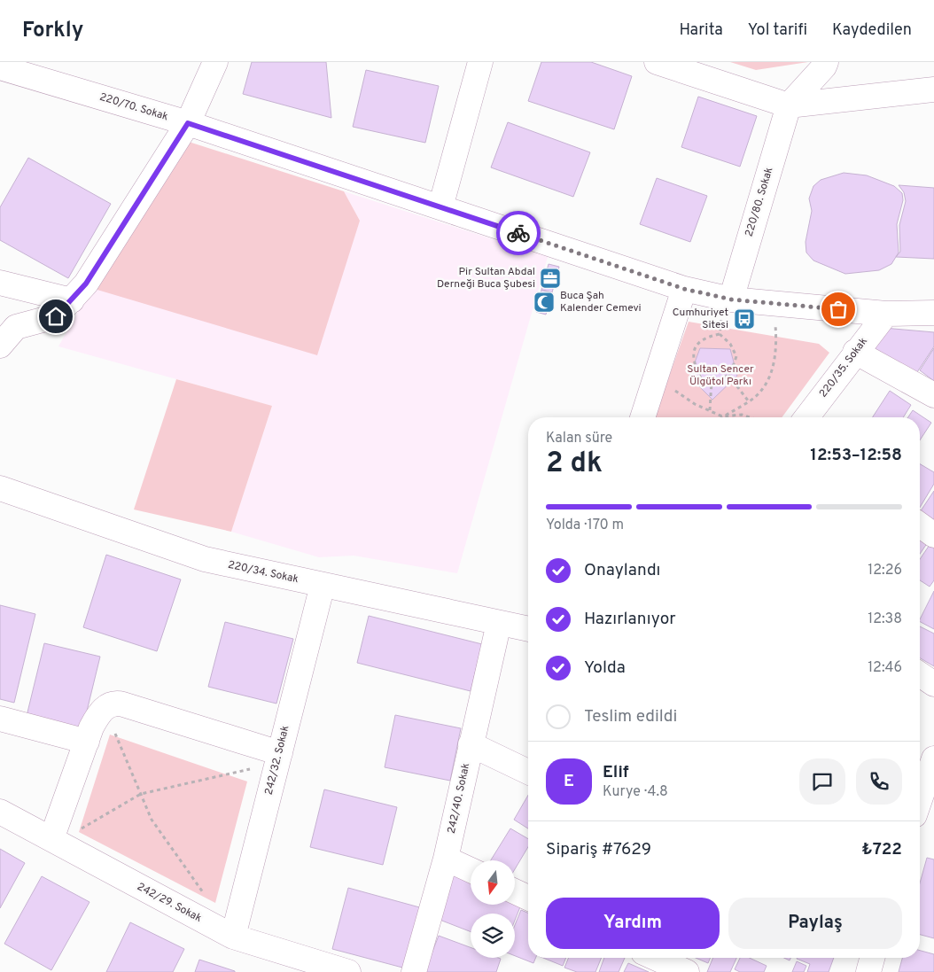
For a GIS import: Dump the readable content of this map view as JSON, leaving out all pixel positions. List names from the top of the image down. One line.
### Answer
{"streets":{"street":["220/70. Sokak","220/80. Sokak","220/35. Sokak","220/34. Sokak","242/32. Sokak","242/40. Sokak","242/29. Sokak"]},"crossings":[["220/70. Sokak","220/80. Sokak"],["220/70. Sokak","220/35. Sokak"],["220/34. Sokak","242/32. Sokak"],["220/34. Sokak","242/40. Sokak"],["242/32. Sokak","242/29. Sokak"]],"parks":["Sultan Sencer Ülgütol Parkı"],"places":{"office":["Pir Sultan Abdal Derneği Buca Şubesi"],"mosque":["Buca Şah Kalender Cemevi"],"bus stop":["Cumhuriyet Sitesi"]},"north":"bottom","page":{"header":"Forkly","nav":["Harita","Yol tarifi","Kaydedilen"],"heading":["2 dk","Kalan süre","12:53–12:58"],"panel":["Elif","Kurye · 4.8","Sipariş #7629","₺722"],"bar":"Yolda · 170 m","list":[["Onaylandı","12:26"],["Hazırlanıyor","12:38"],["Yolda","12:46"],"Teslim edildi"],"round":"E","buttons":["Yardım","Paylaş"]}}
